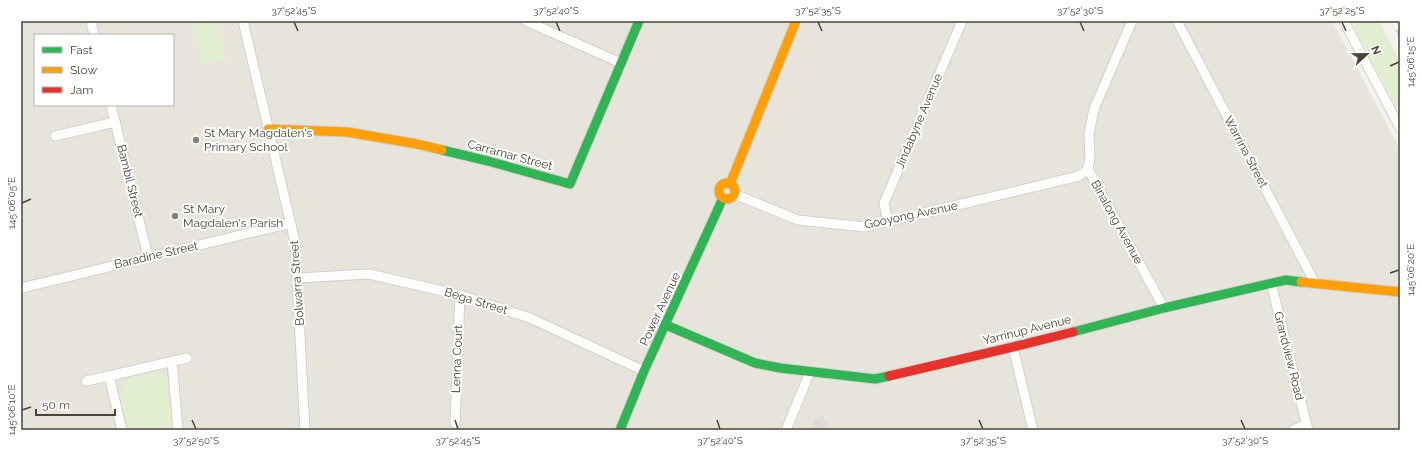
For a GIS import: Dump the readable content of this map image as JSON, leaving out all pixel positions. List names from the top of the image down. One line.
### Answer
{"streets":{"street":["Jindabyne Avenue","Warrina Street","Carramar Street","Bambil Street","Gooyong Avenue","Binalong Avenue","Baradine Street","Bolwarra Street","Bega Street","Power Avenue","Yarrinup Avenue","Grandview Road","Lenna Court"]},"crossings":[["Jindabyne Avenue","Gooyong Avenue"],["Warrina Street","Yarrinup Avenue"],["Carramar Street","Bolwarra Street"],["Bambil Street","Baradine Street"],["Gooyong Avenue","Binalong Avenue"],["Gooyong Avenue","Power Avenue"],["Binalong Avenue","Yarrinup Avenue"],["Baradine Street","Bolwarra Street"],["Bolwarra Street","Bega Street"],["Bega Street","Power Avenue"],["Bega Street","Lenna Court"],["Power Avenue","Yarrinup Avenue"],["Yarrinup Avenue","Grandview Road"]],"places":["St Mary Magdalen's Primary School","St Mary Magdalen's Parish"],"legend":["Fast","Slow","Jam"],"scale_bar":"50 m","north":"right","coordinates":["37°52'45\"S","37°52'40\"S","37°52'35\"S","37°52'30\"S","37°52'25\"S","145°06'15\"E","145°06'05\"E","145°06'20\"E","145°06'10\"E","37°52'50\"S"]}
